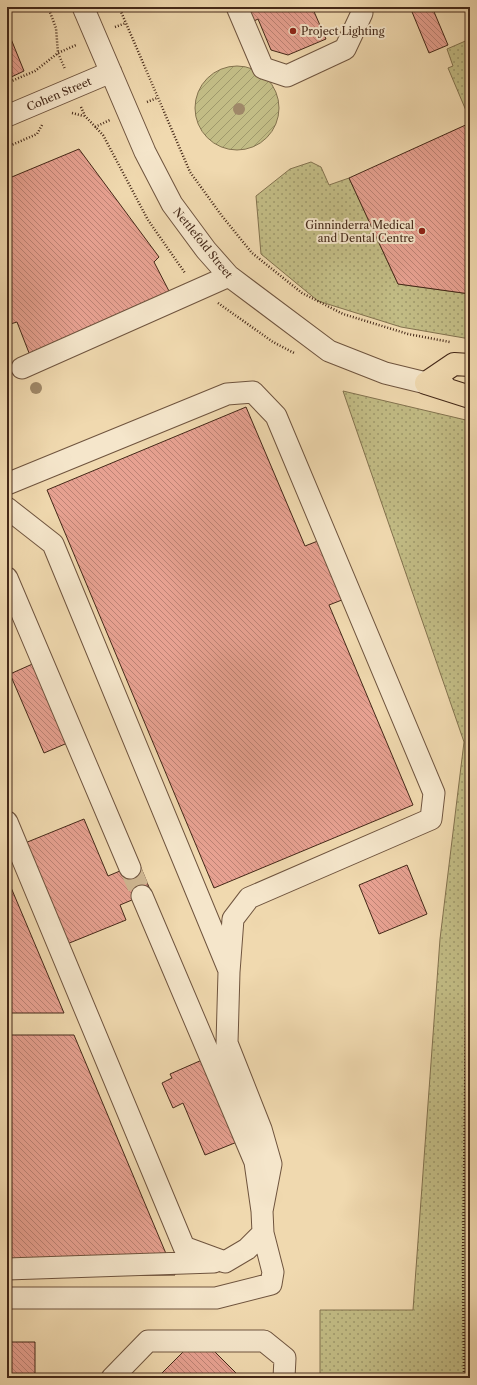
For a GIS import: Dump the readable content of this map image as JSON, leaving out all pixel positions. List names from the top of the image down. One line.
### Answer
{"streets":{"street":["Cohen Street","Nettlefold Street"]},"crossings":[["Cohen Street","Nettlefold Street"]],"places":["Project Lighting","Ginninderra Medical and Dental Centre"]}
